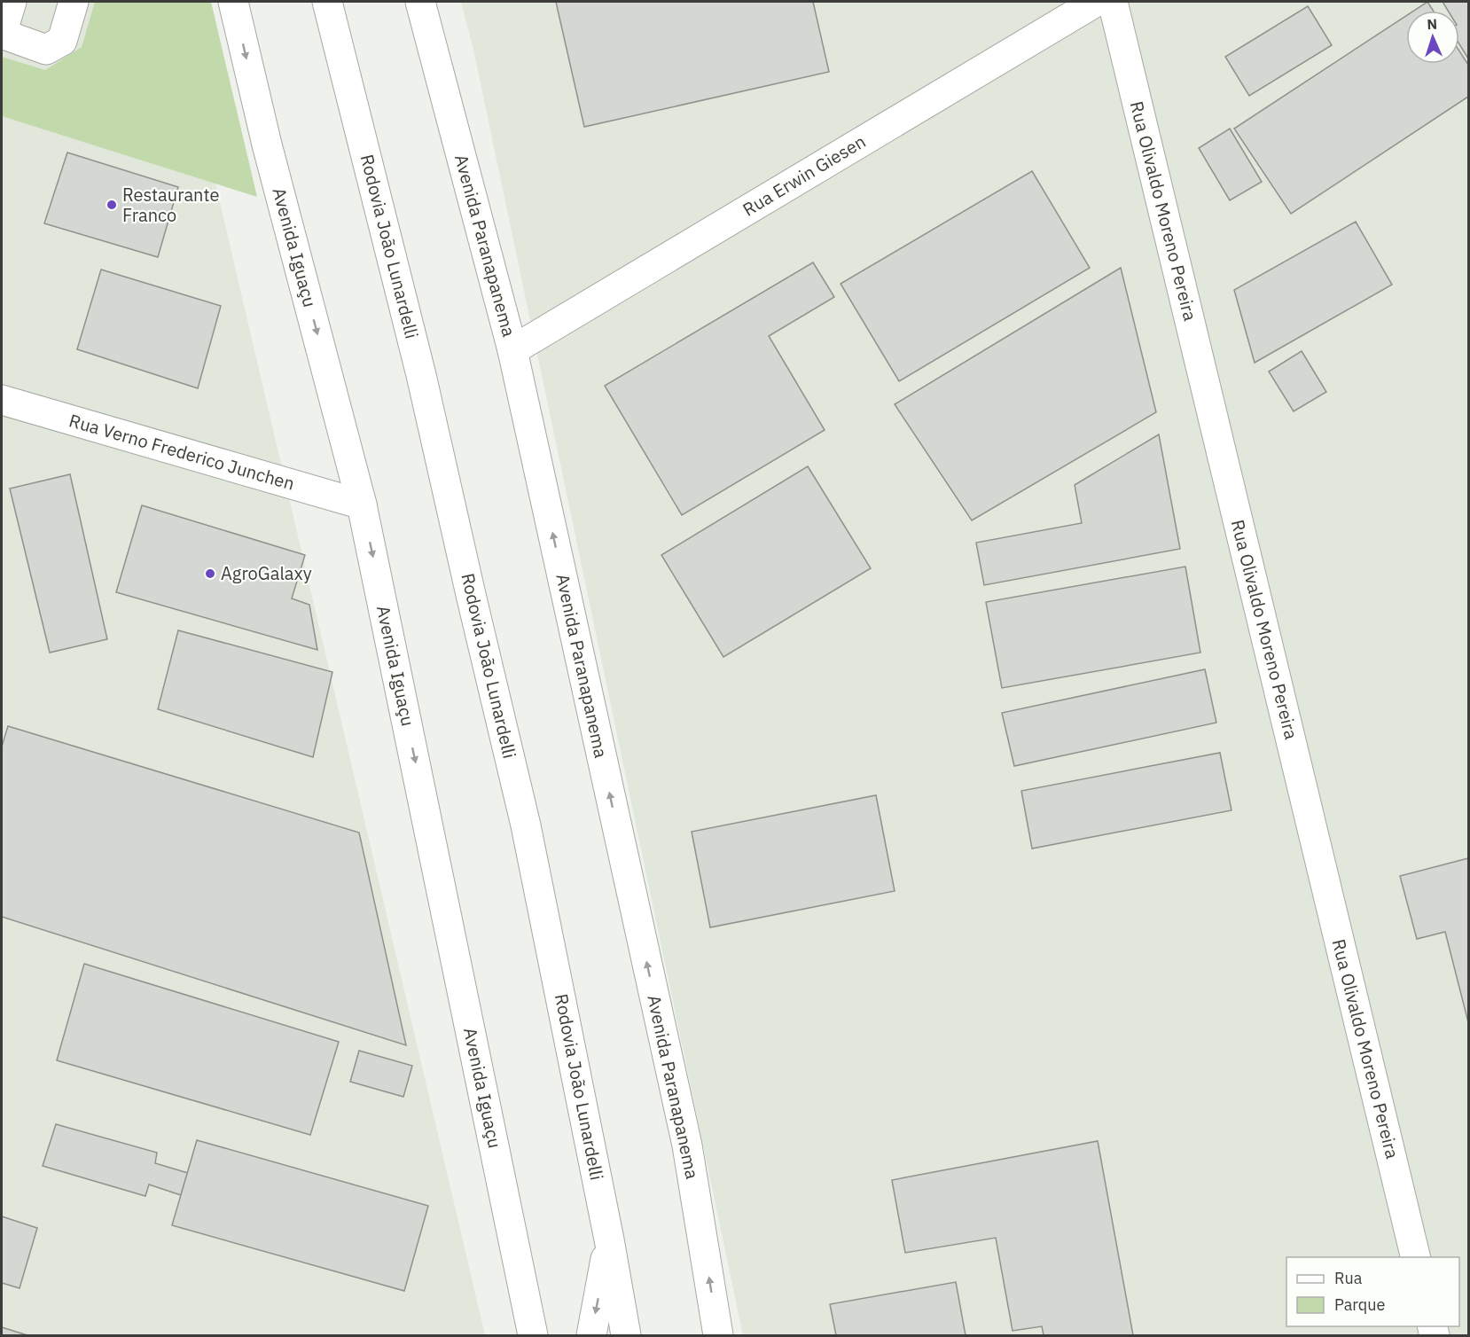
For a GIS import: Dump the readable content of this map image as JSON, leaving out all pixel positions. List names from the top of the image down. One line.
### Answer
{"streets":{"main road":["Rua Erwin Giesen","Rua Olivaldo Moreno Pereira","Avenida Paranapanema","Rodovia João Lunardelli","Avenida Iguaçu","Rua Verno Frederico Junchen"]},"crossings":[["Rua Erwin Giesen","Avenida Paranapanema"],["Avenida Iguaçu","Rua Verno Frederico Junchen"]],"one_way":["Avenida Paranapanema","Avenida Iguaçu"],"places":["Restaurante Franco","AgroGalaxy"],"legend":["Rua","Parque"],"north":"top"}
